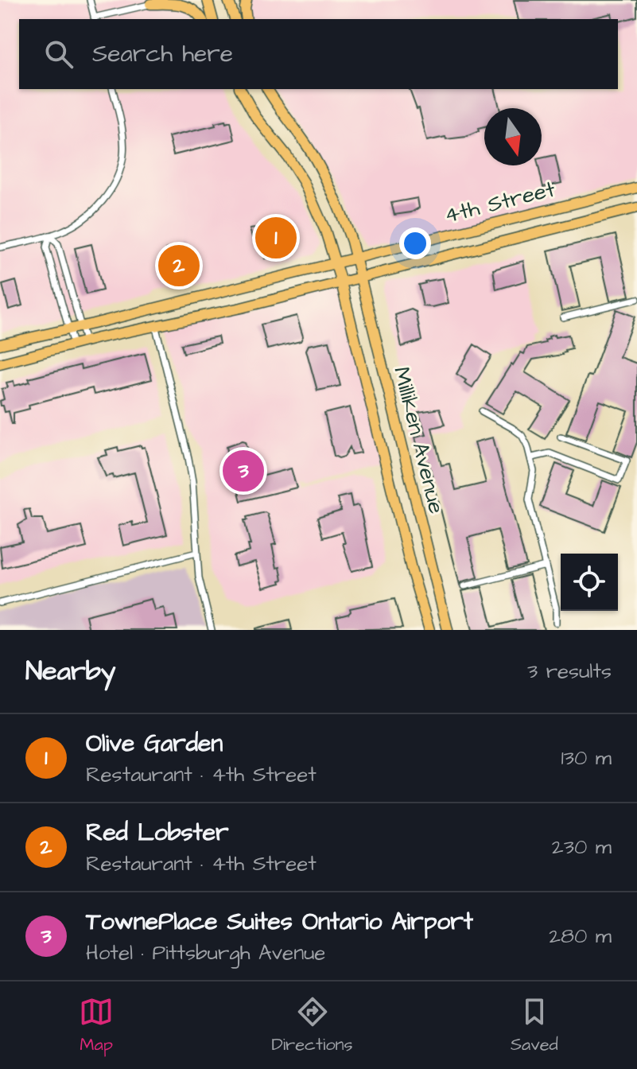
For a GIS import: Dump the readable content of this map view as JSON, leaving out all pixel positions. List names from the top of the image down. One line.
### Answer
{"streets":{"main road":["4th Street","Milliken Avenue"]},"crossings":[["4th Street","Milliken Avenue"]],"north":"bottom","page":{"search":"Search here","pins":["1","2","3"],"heading":["Nearby","3 results"],"list":[{"mark":"1","name":"Olive Garden","note":"Restaurant · 4th Street","value":"130 m"},{"mark":"2","name":"Red Lobster","note":"Restaurant · 4th Street","value":"230 m"},{"mark":"3","name":"TownePlace Suites Ontario Airport","note":"Hotel · Pittsburgh Avenue","value":"280 m"}],"nav":["Map","Directions","Saved"]}}
